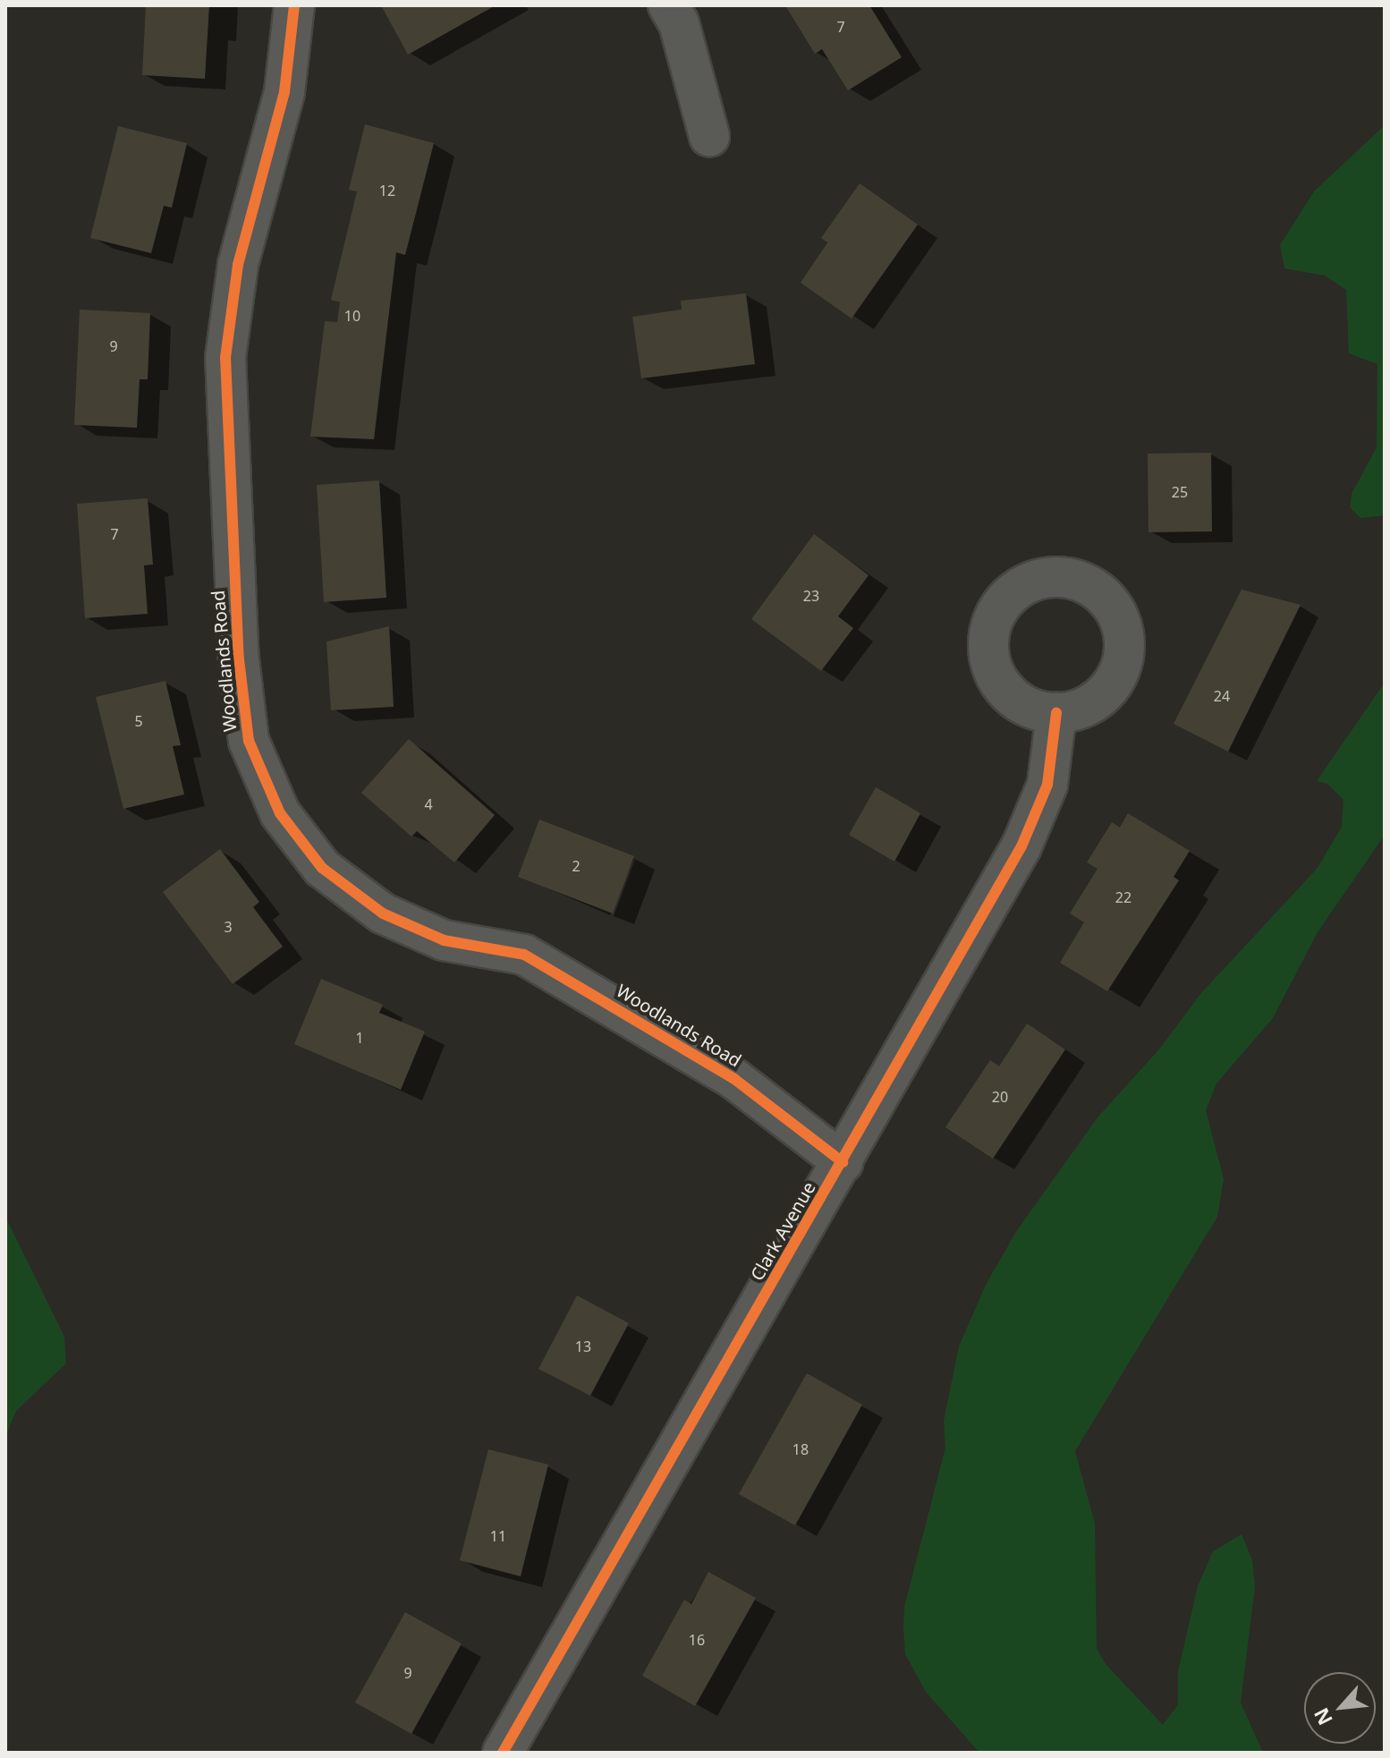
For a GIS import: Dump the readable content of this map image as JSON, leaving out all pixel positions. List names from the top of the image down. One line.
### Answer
{"streets":{"street":["Woodlands Road","Clark Avenue"]},"crossings":[["Woodlands Road","Clark Avenue"]],"house_numbers":["7","12","10","9","25","7","23","24","5","4","2","22","3","1","20","13","18","11","16","9"],"north":"bottom left"}
